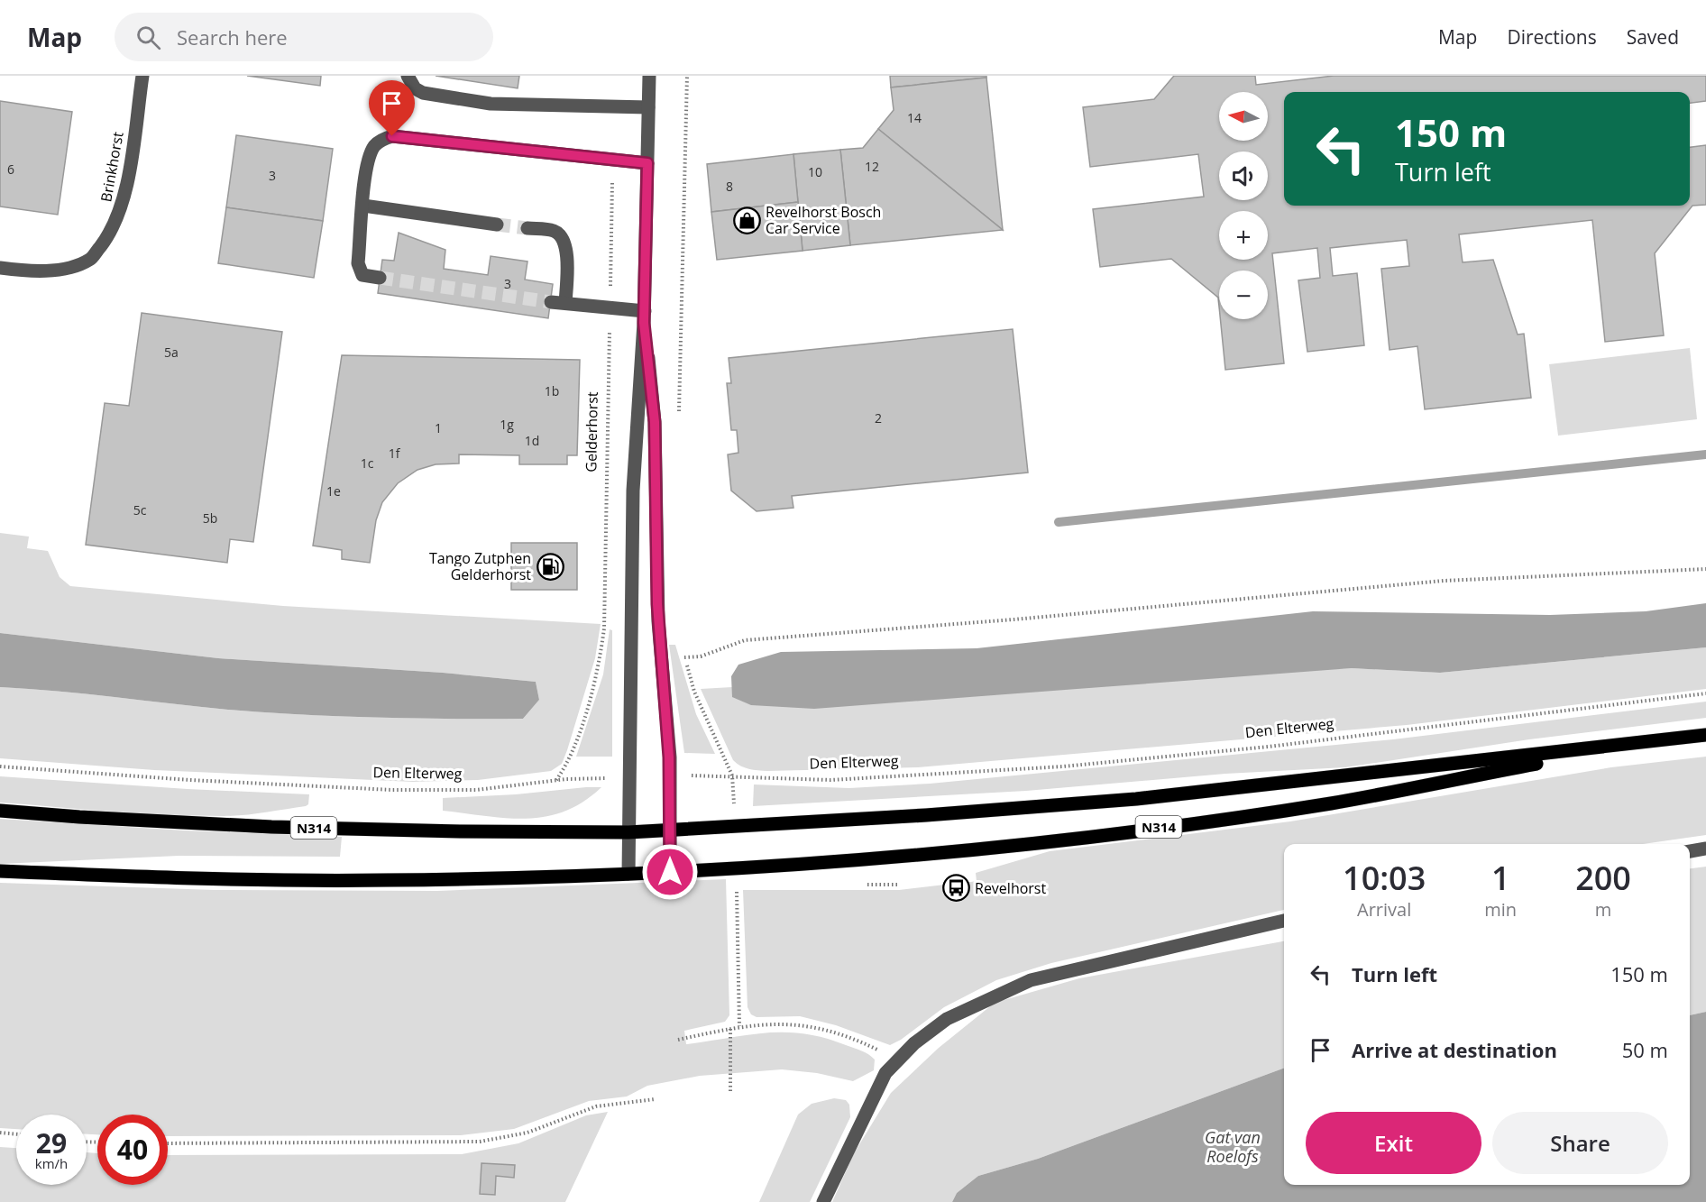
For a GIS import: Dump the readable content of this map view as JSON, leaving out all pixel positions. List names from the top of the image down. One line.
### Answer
{"streets":{"main road":["N314"],"street":["Brinkhorst"],"path":["Gelderhorst","Den Elterweg"]},"crossings":[["Gelderhorst","Den Elterweg"]],"water":["Gat van Roelofs"],"places":{"shop":["Revelhorst Bosch Car Service"],"fuel station":["Tango Zutphen Gelderhorst"],"bus stop":["Revelhorst"]},"house_numbers":["14","12","6","10","3","8","3","5a","1b","2","1g","1","1d","1f","1c","1e","5c","5b"],"north":"left","page":{"header":"Map","search":"Search here","nav":["Map","Directions","Saved"],"map_buttons":["+","−"],"turn":["150 m","Turn left"],"eta":["10:03","Arrival","1","min","200","m"],"list":[{"name":"Turn left","value":"150 m"},{"name":"Arrive at destination","value":"50 m"}],"buttons":["Exit","Share"],"speed":"29 km/h","limit":"40"}}
